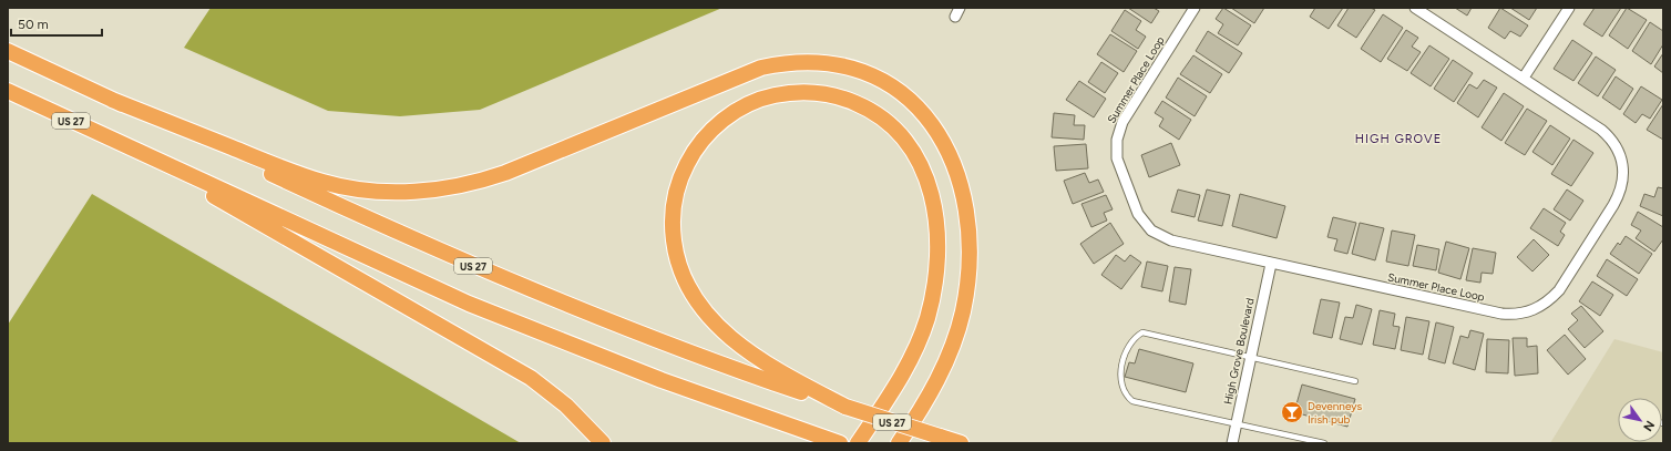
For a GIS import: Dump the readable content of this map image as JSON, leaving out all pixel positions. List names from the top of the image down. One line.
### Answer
{"streets":{"highway":["US 27"],"street":["Summer Place Loop","High Grove Boulevard"]},"crossings":[["Summer Place Loop","High Grove Boulevard"]],"districts":["HIGH GROVE"],"places":{"bar":["Devenneys Irish pub"]},"scale_bar":"50 m","north":"bottom right"}
